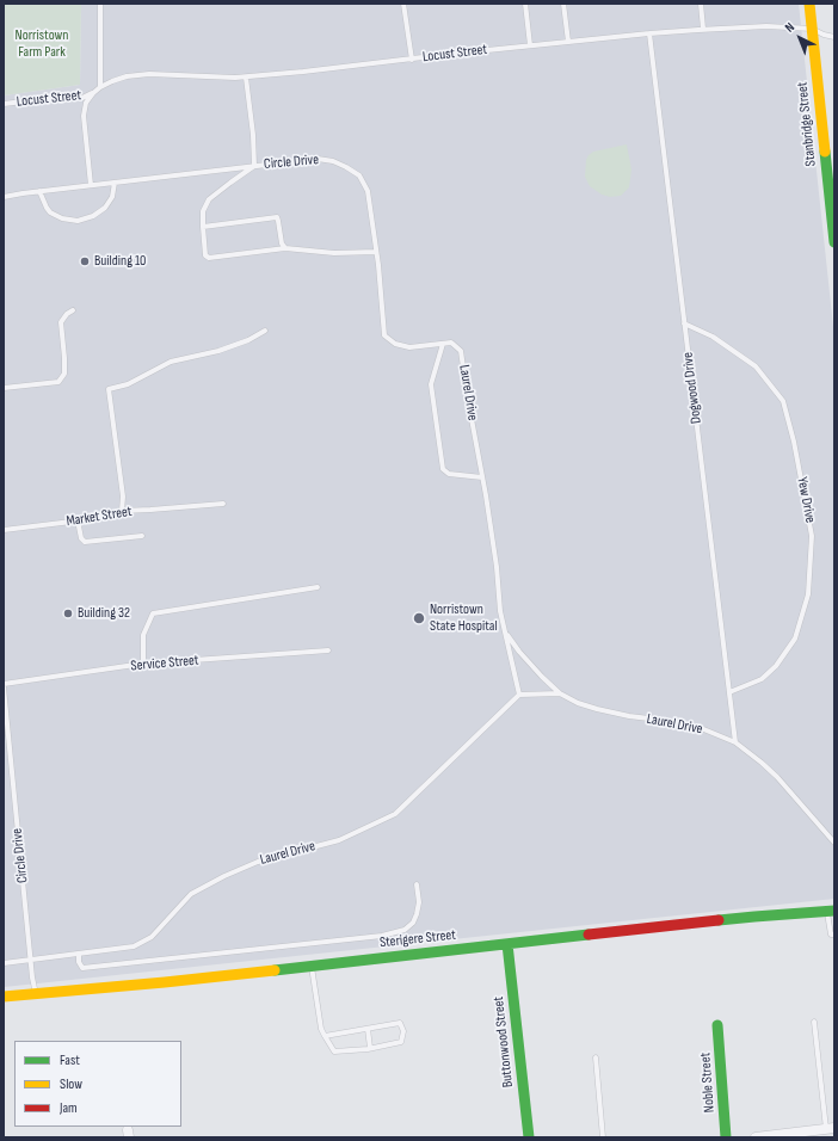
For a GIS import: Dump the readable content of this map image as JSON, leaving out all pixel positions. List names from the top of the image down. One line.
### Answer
{"streets":{"street":["Stanbridge Street","Sterigere Street","Buttonwood Street","Noble Street"],"lane":["Locust Street","Circle Drive","Dogwood Drive","Laurel Drive","Yew Drive","Market Street","Service Street"]},"crossings":[["Locust Street","Stanbridge Street"],["Locust Street","Dogwood Drive"],["Circle Drive","Laurel Drive"],["Circle Drive","Service Street"],["Circle Drive","Sterigere Street"],["Dogwood Drive","Laurel Drive"],["Dogwood Drive","Yew Drive"],["Sterigere Street","Buttonwood Street"]],"parks":["Norristown Farm Park"],"places":["Building 10","Building 32","Norristown State Hospital"],"legend":["Fast","Slow","Jam"],"north":"top left"}
